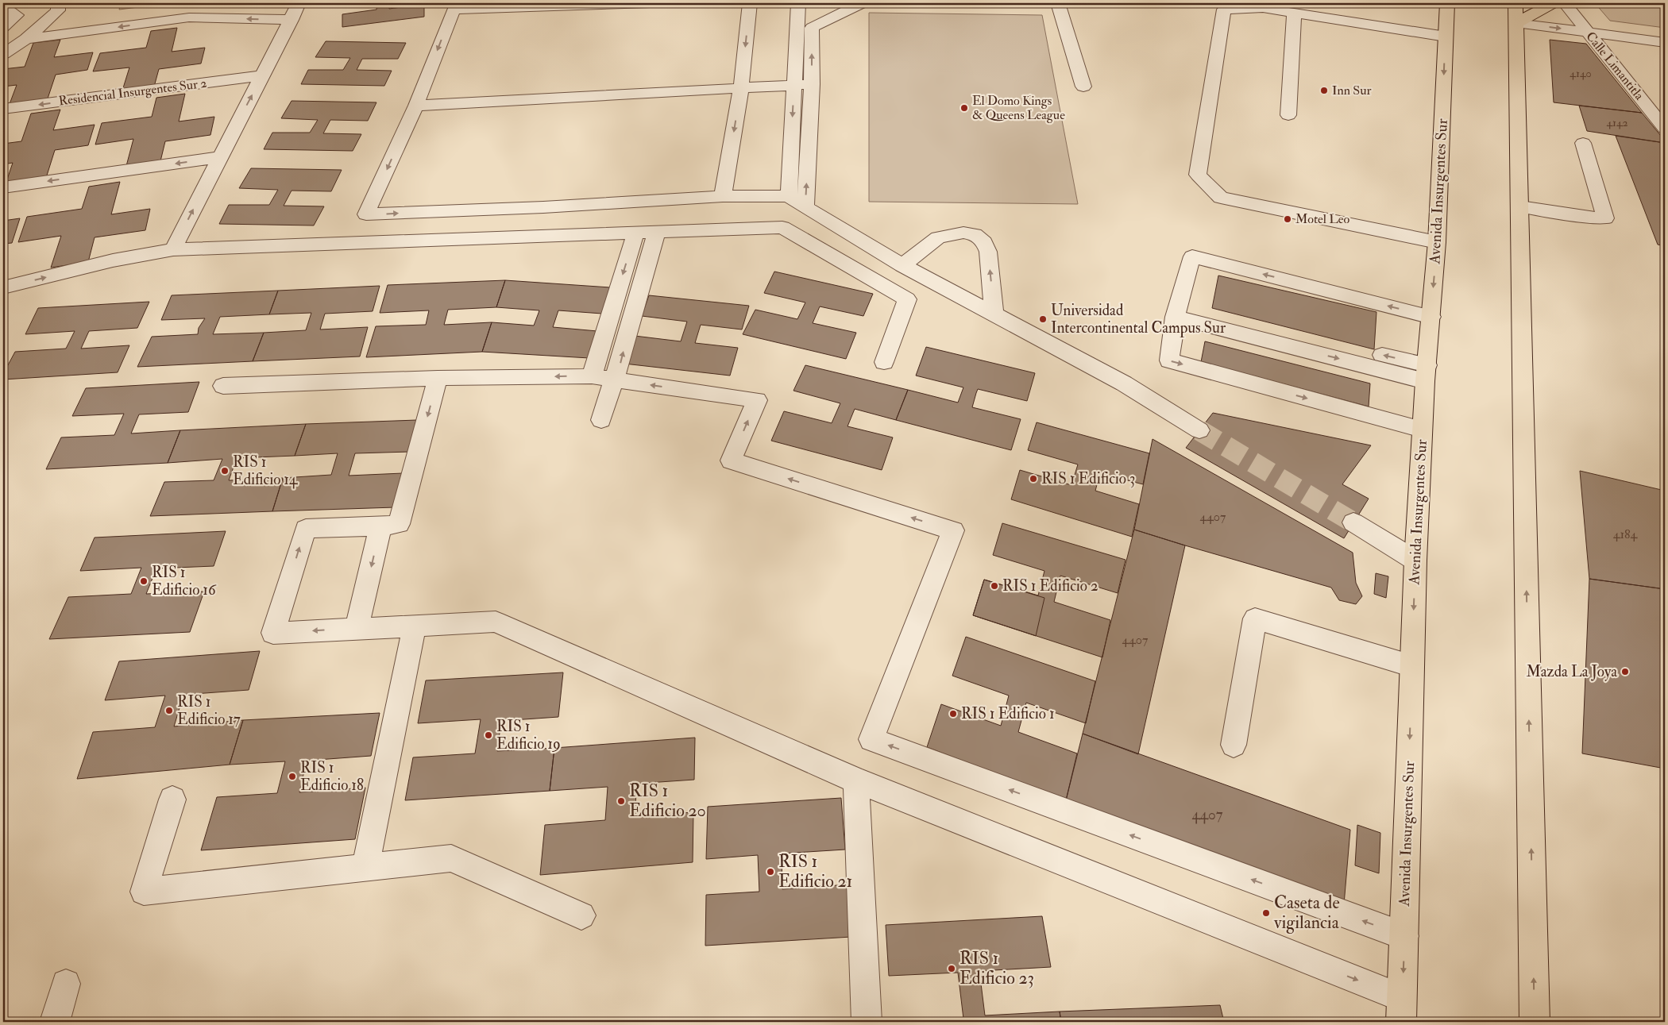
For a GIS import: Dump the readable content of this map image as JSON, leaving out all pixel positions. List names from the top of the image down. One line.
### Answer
{"streets":{"main road":["Avenida Insurgentes Sur"],"street":["Calle Limantitla","Residencial Insurgentes Sur 2"]},"places":["Inn Sur","El Domo Kings & Queens League","Motel Leo","Universidad Intercontinental Campus Sur","RIS 1 Edificio 14","RIS 1 Edificio 3","RIS 1 Edificio 16","RIS 1 Edificio 2","Mazda La Joya","RIS 1 Edificio 17","RIS 1 Edificio 1","RIS 1 Edificio 19","RIS 1 Edificio 18","RIS 1 Edificio 20","RIS 1 Edificio 21","Caseta de vigilancia","RIS 1 Edificio 23"],"house_numbers":["4140","4142","4407","4184","4407","4407"]}
